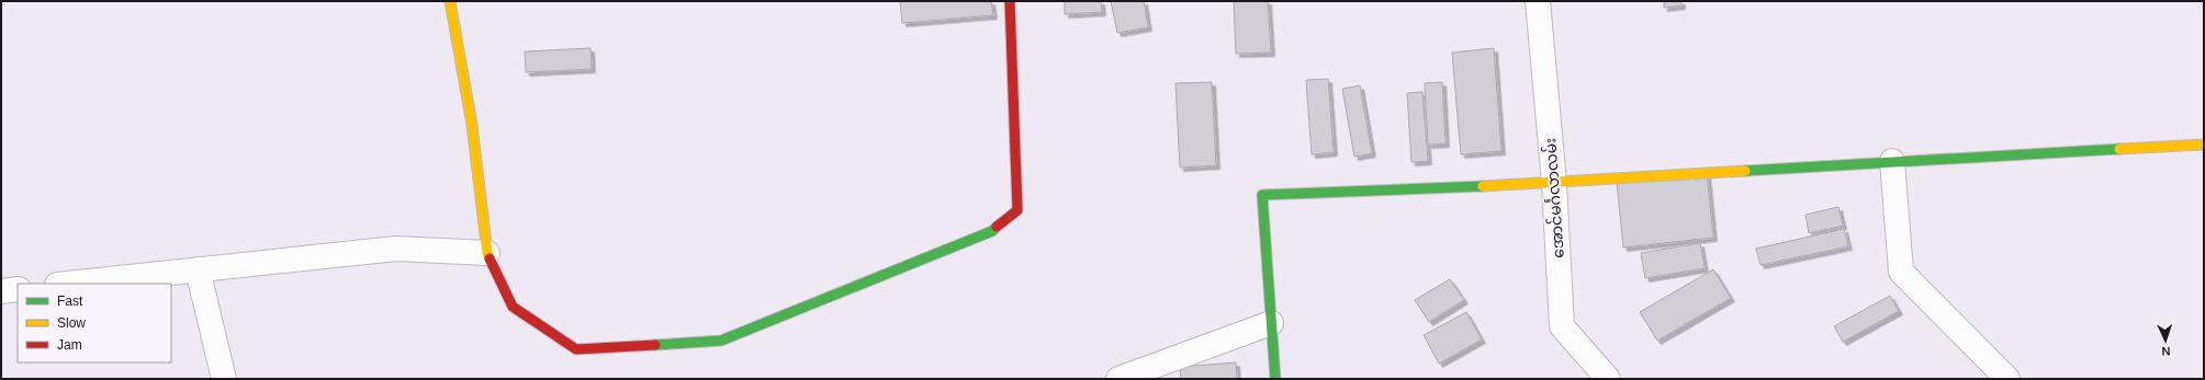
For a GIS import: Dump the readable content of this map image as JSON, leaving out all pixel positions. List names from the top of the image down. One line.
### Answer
{"streets":{"street":["အောင်မင်္ဂလာလမ်း"]},"legend":["Fast","Slow","Jam"],"north":"bottom"}
